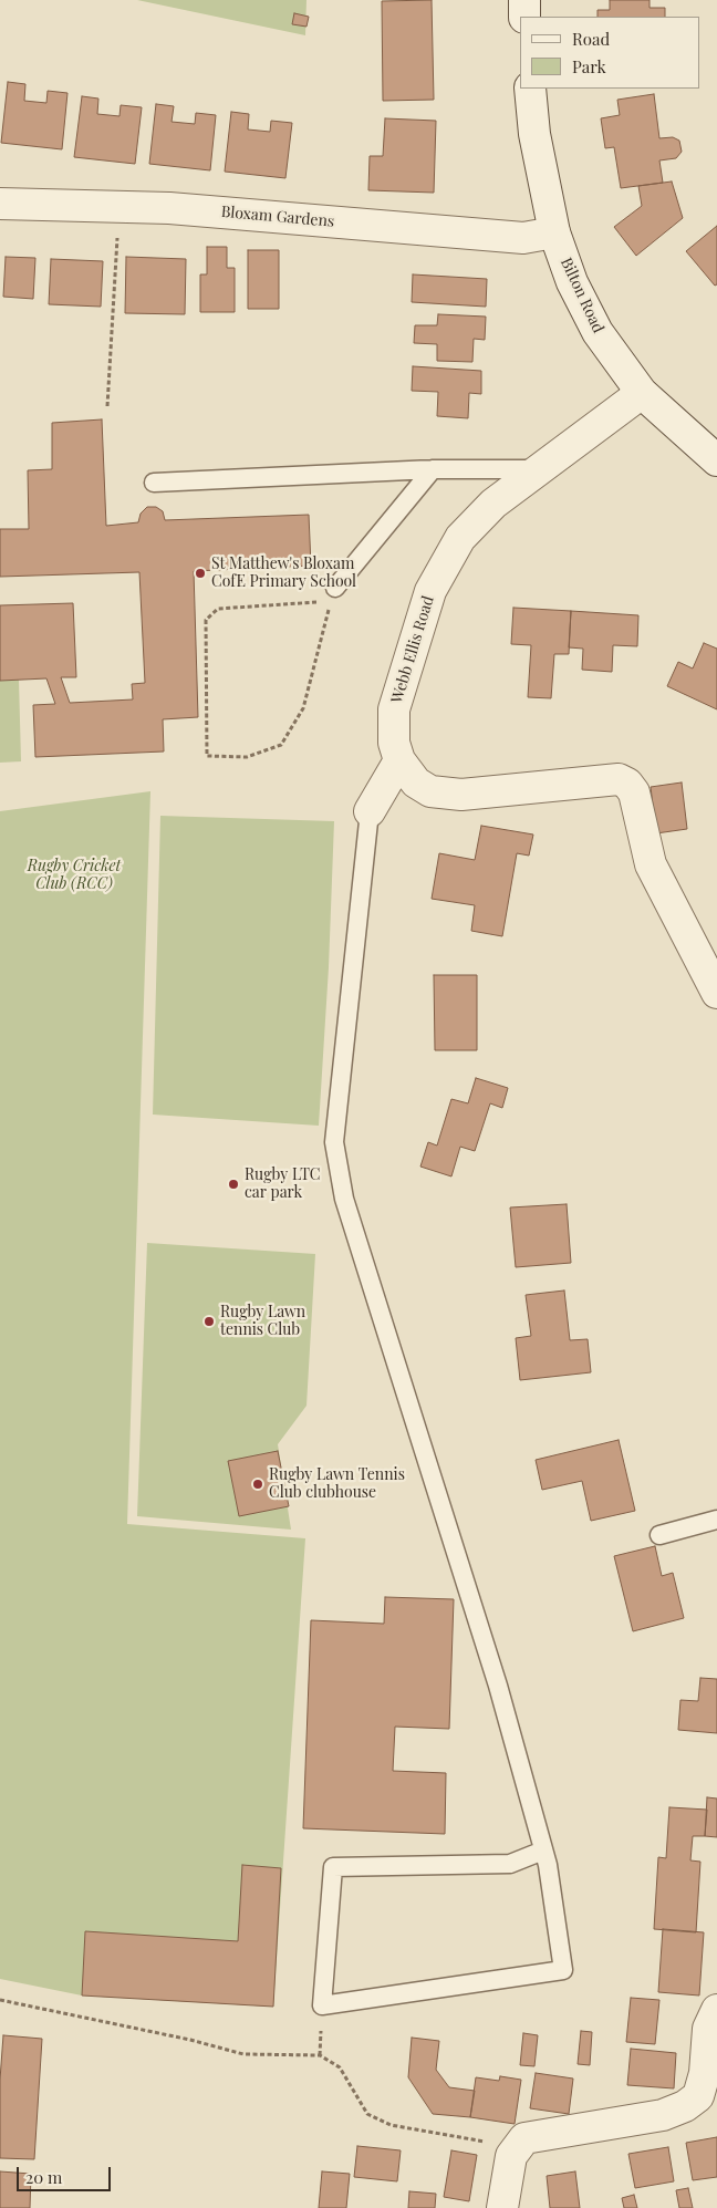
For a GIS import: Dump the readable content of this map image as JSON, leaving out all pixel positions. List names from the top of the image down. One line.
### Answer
{"streets":{"street":["Bloxam Gardens","Bilton Road","Webb Ellis Road"]},"crossings":[["Bloxam Gardens","Bilton Road"],["Bilton Road","Webb Ellis Road"]],"parks":["Rugby Cricket Club (RCC)"],"places":["St Matthew's Bloxam CofE Primary School","Rugby LTC car park","Rugby Lawn tennis Club","Rugby Lawn Tennis Club clubhouse"],"legend":["Road","Park"],"scale_bar":"20 m"}
